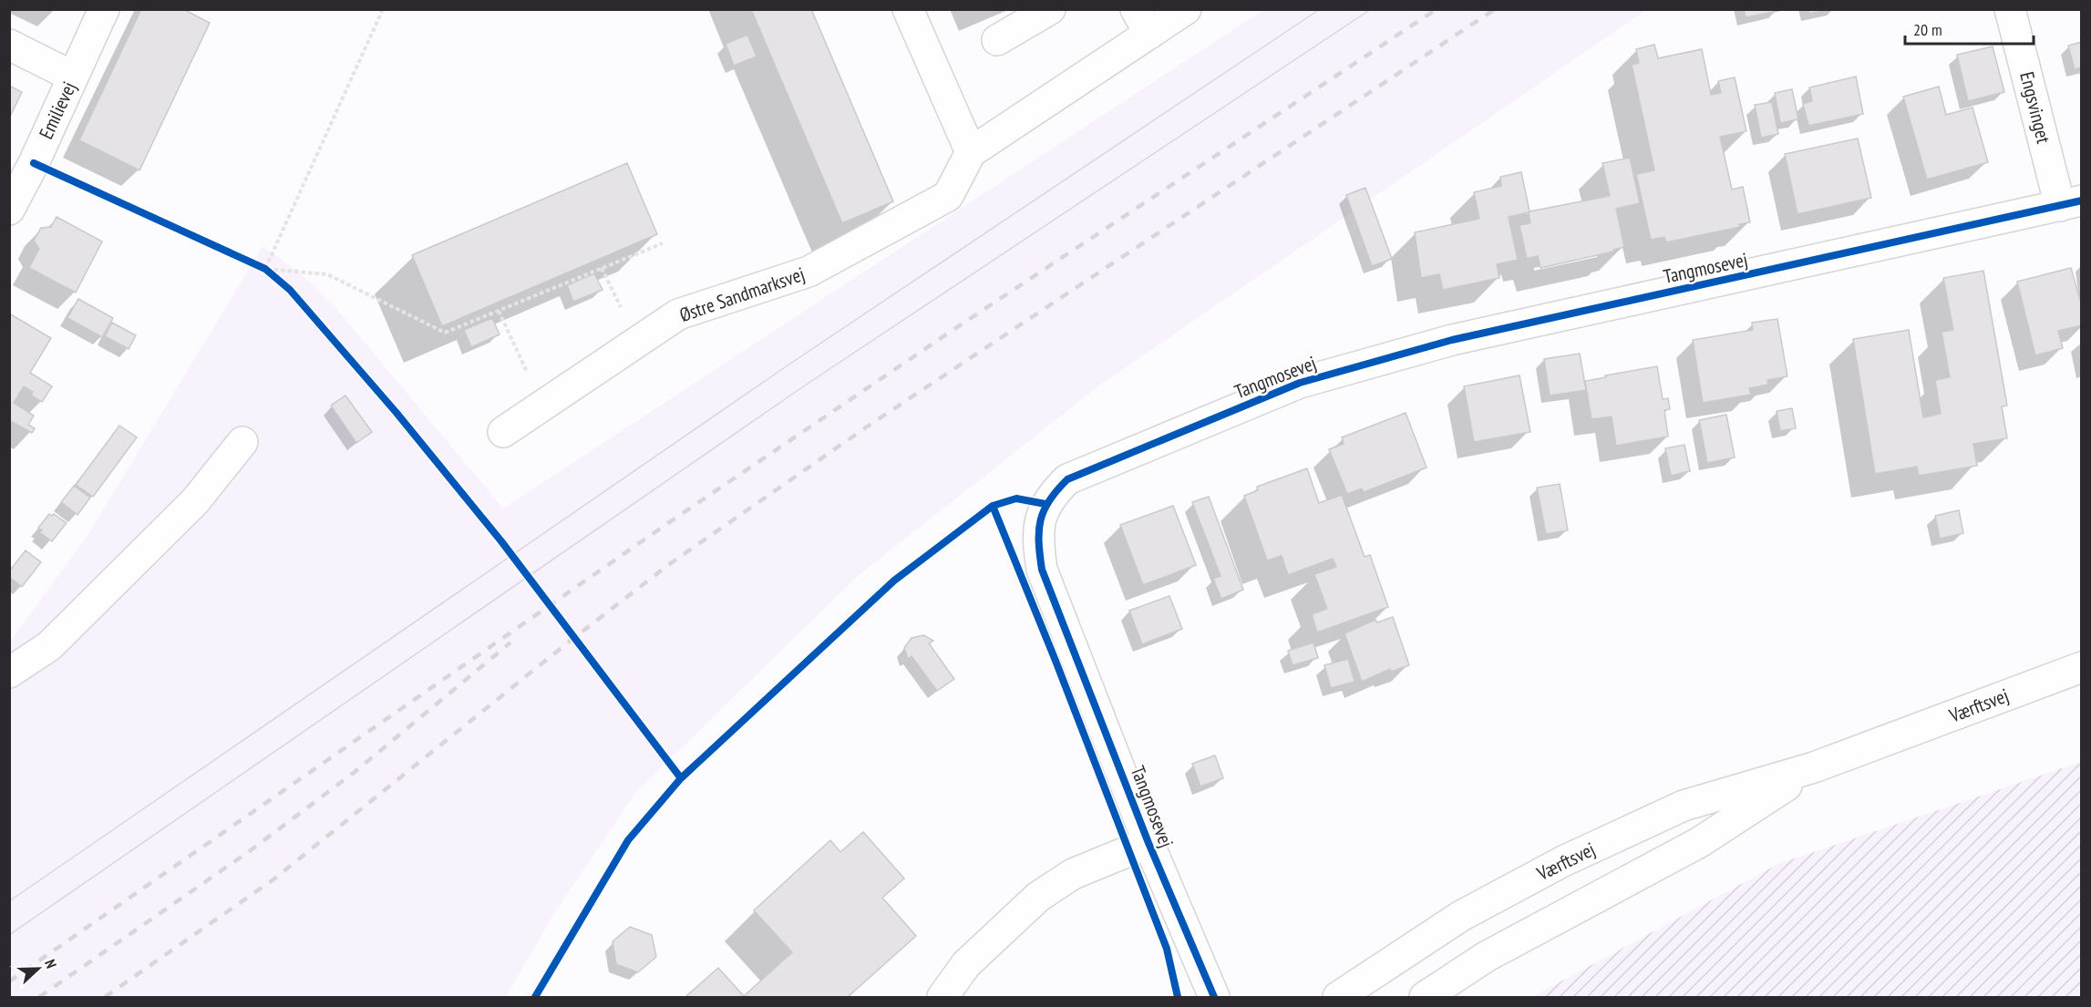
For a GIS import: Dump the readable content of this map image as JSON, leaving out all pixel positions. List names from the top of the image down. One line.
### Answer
{"streets":{"street":["Engsvinget","Emilievej","Tangmosevej","Østre Sandmarksvej","Værftsvej"]},"crossings":[["Engsvinget","Tangmosevej"]],"scale_bar":"20 m","north":"right"}
